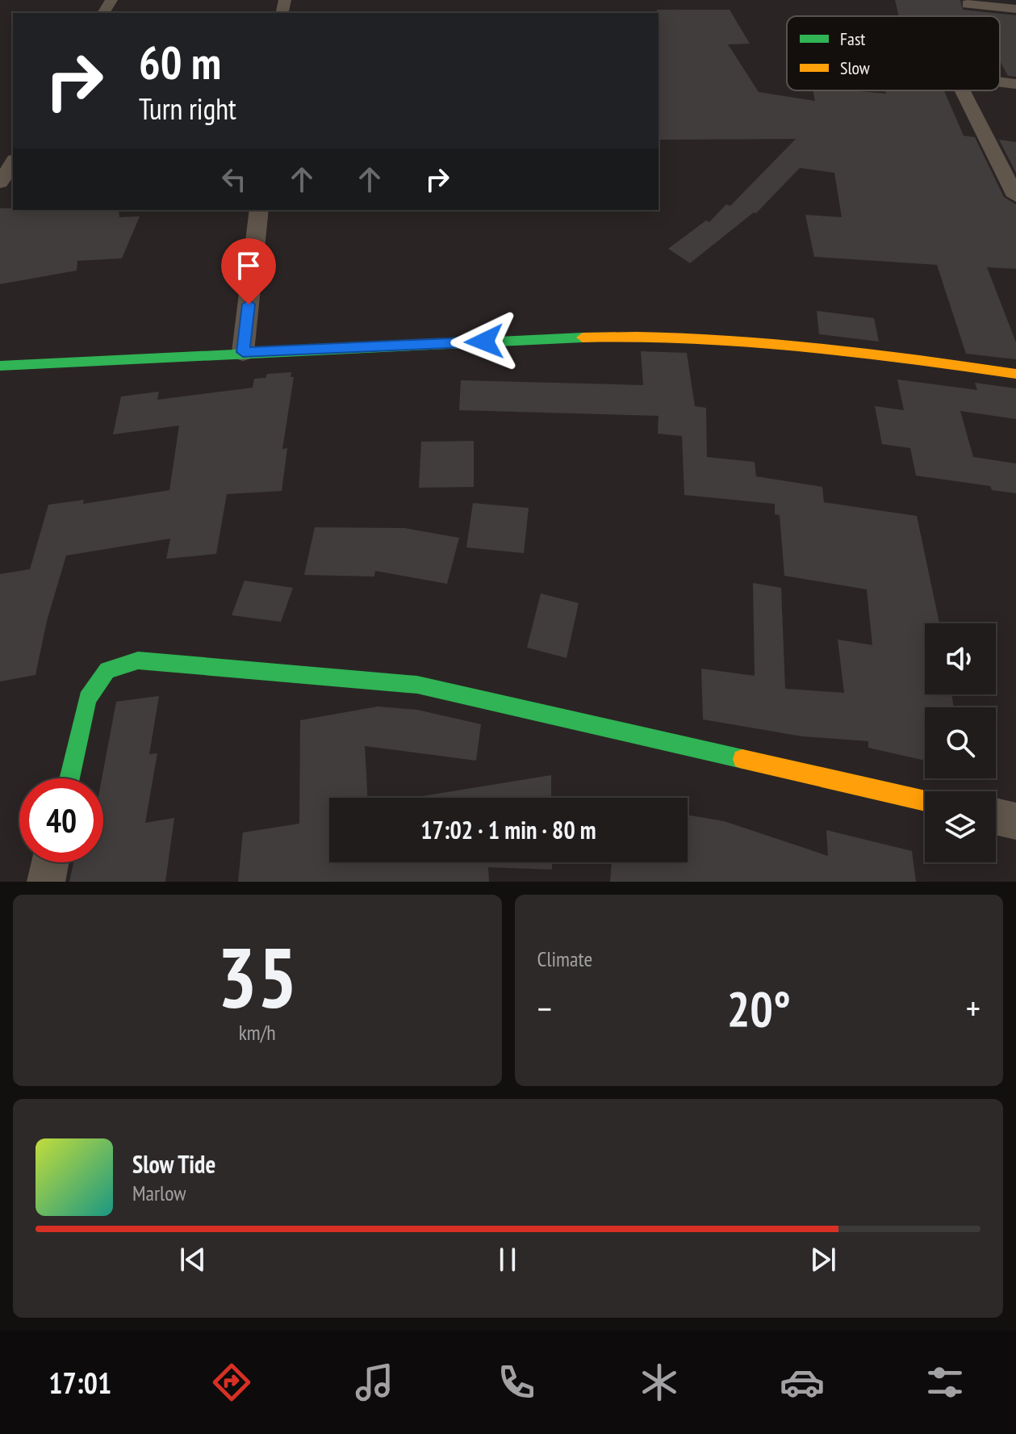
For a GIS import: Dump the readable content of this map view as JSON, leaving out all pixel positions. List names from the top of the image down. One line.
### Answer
{"legend":["Fast","Slow"],"page":{"turn":["60 m","Turn right"],"limit":"40","trip":"17:02 · 1 min · 80 m","tile":[["35","km/h"],"Climate"],"heat":["−","20°","+"],"song":["Slow Tide","Marlow"],"tabs":"17:01"}}
